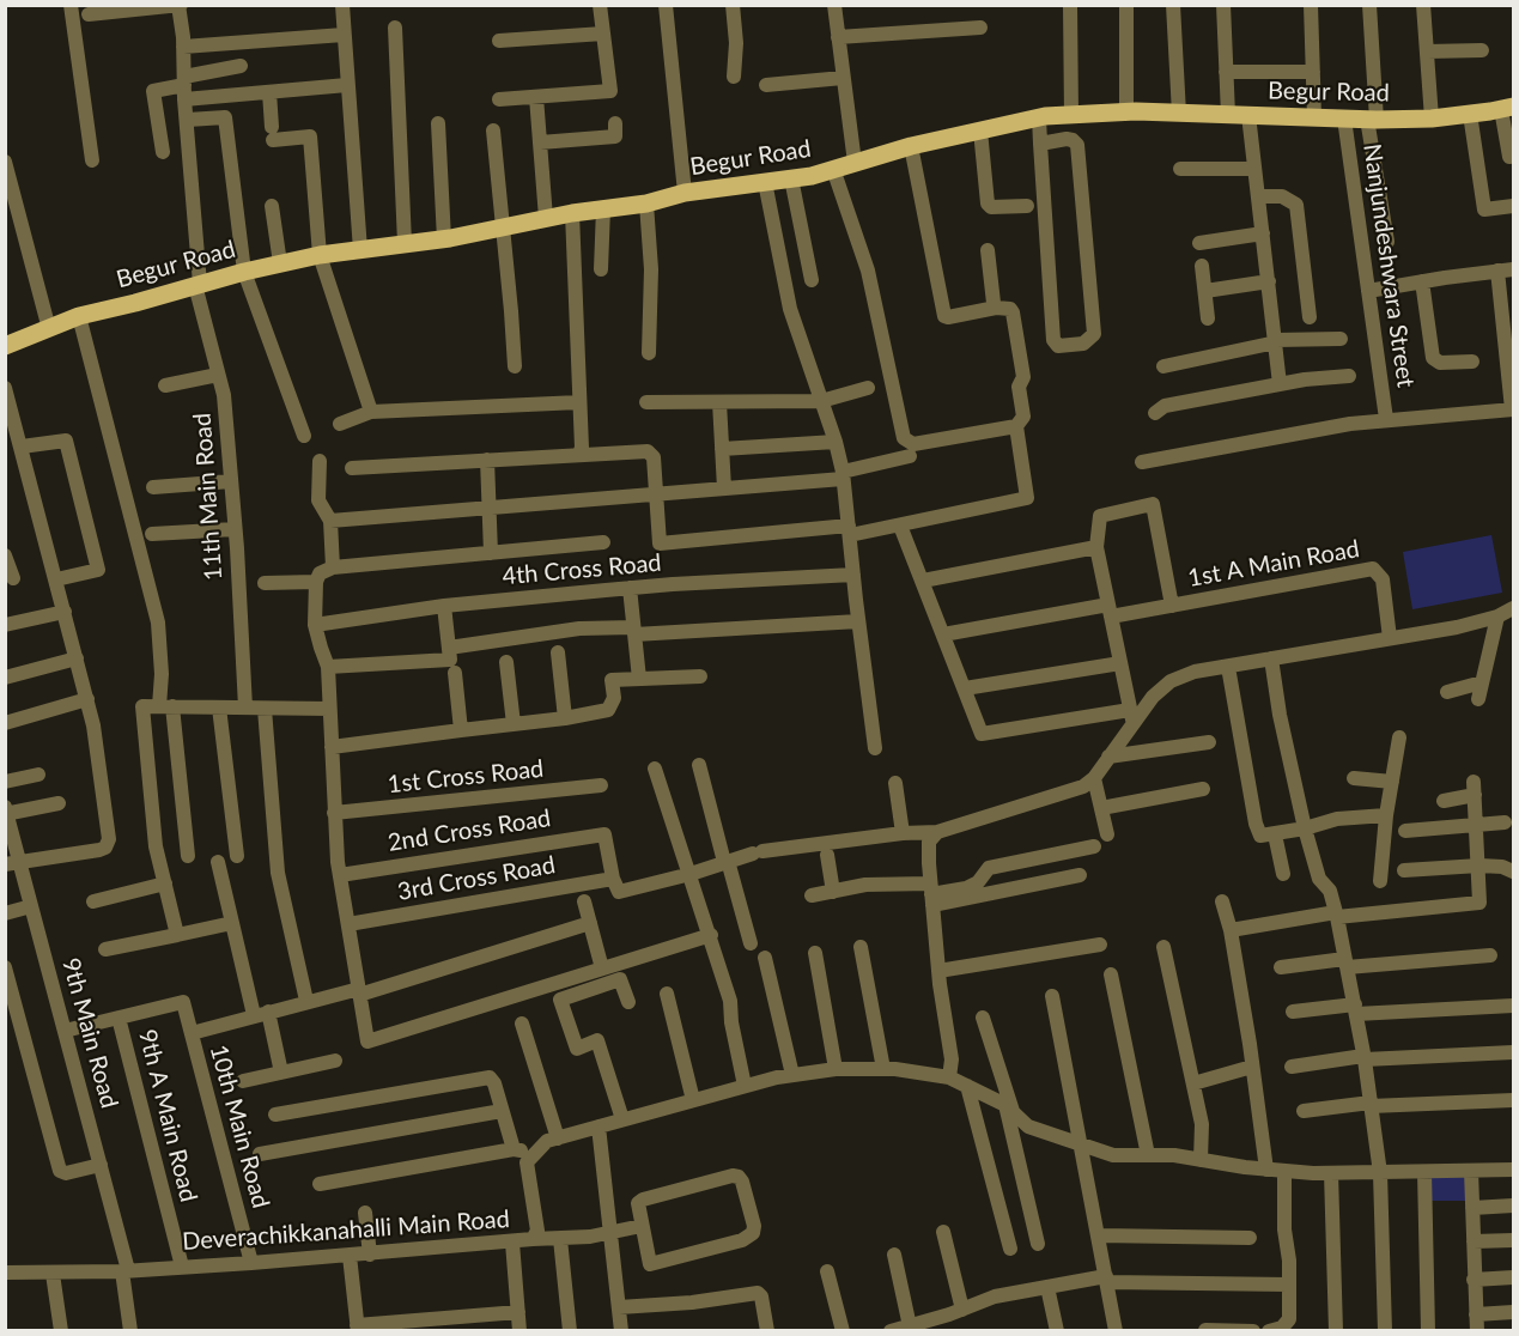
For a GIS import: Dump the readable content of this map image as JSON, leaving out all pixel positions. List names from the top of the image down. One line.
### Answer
{"streets":{"main road":["Begur Road"],"street":["Nanjundeshwara Street","11th Main Road","1st A Main Road","4th Cross Road","1st Cross Road","2nd Cross Road","3rd Cross Road","9th Main Road","9th A Main Road","10th Main Road","Deverachikkanahalli Main Road"]},"crossings":[["Begur Road","Nanjundeshwara Street"],["Begur Road","11th Main Road"],["2nd Cross Road","3rd Cross Road"],["9th Main Road","Deverachikkanahalli Main Road"],["9th A Main Road","10th Main Road"],["9th A Main Road","Deverachikkanahalli Main Road"],["10th Main Road","Deverachikkanahalli Main Road"]]}
